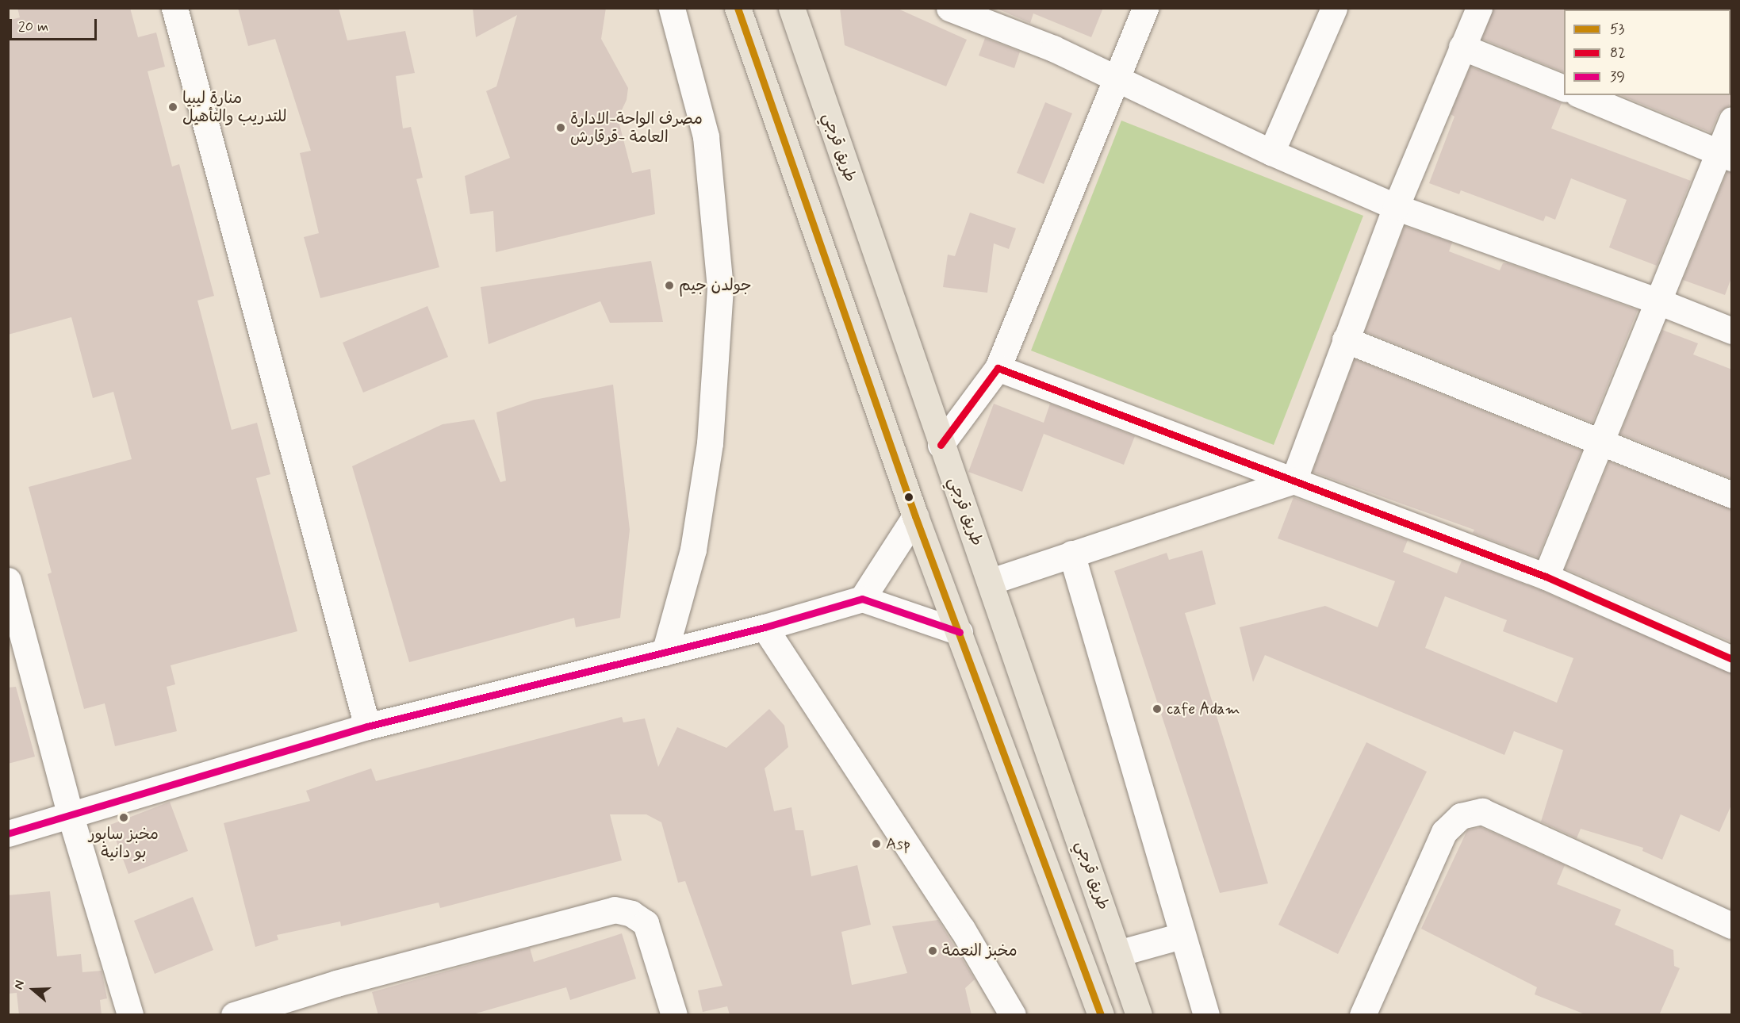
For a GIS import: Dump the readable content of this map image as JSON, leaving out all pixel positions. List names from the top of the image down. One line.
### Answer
{"streets":{"highway":["طريق قرجي"]},"places":["منارة ليبيا للتدريب والتأهيل","مصرف الواحة-الادارة العامة -قرقارش","جولدن جيم","cafe Adam","مخبز سابور بو دانية","Asp","مخبز النعمة"],"lines":["transit line 53","transit line 82","transit line 39"],"legend":["53","82","39"],"scale_bar":"20 m","north":"left"}
